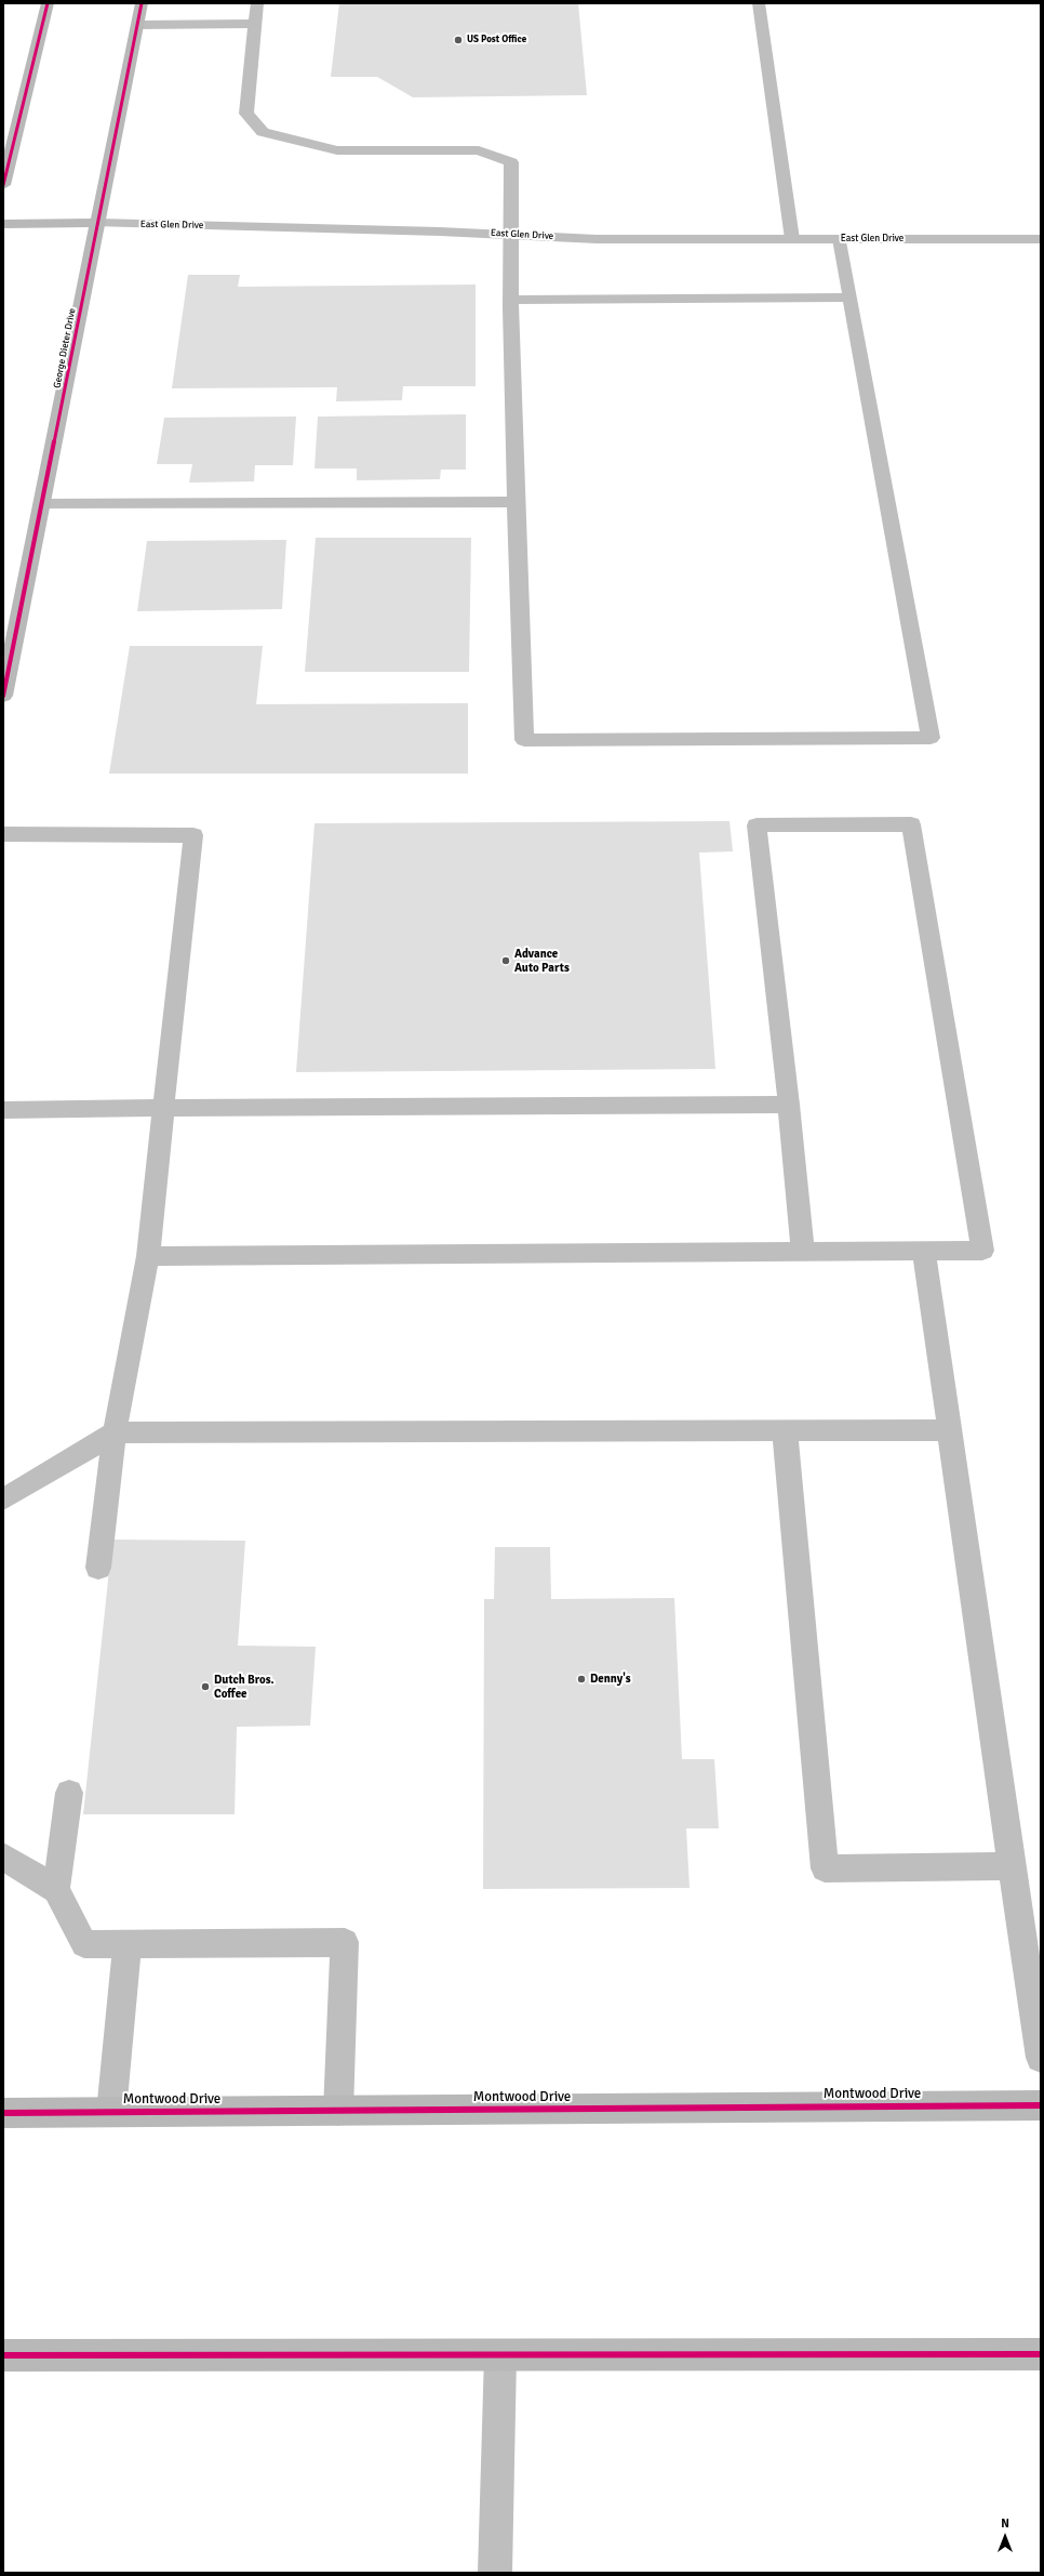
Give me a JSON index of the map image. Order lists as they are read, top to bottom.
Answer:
{
  "streets": {
    "main road": ["East Glen Drive", "George Dieter Drive", "Montwood Drive"]
  },
  "crossings": [
    ["East Glen Drive", "George Dieter Drive"]
  ],
  "places": [
    "US Post Office",
    "Advance Auto Parts",
    "Denny's",
    "Dutch Bros. Coffee"
  ],
  "north": "top"
}
